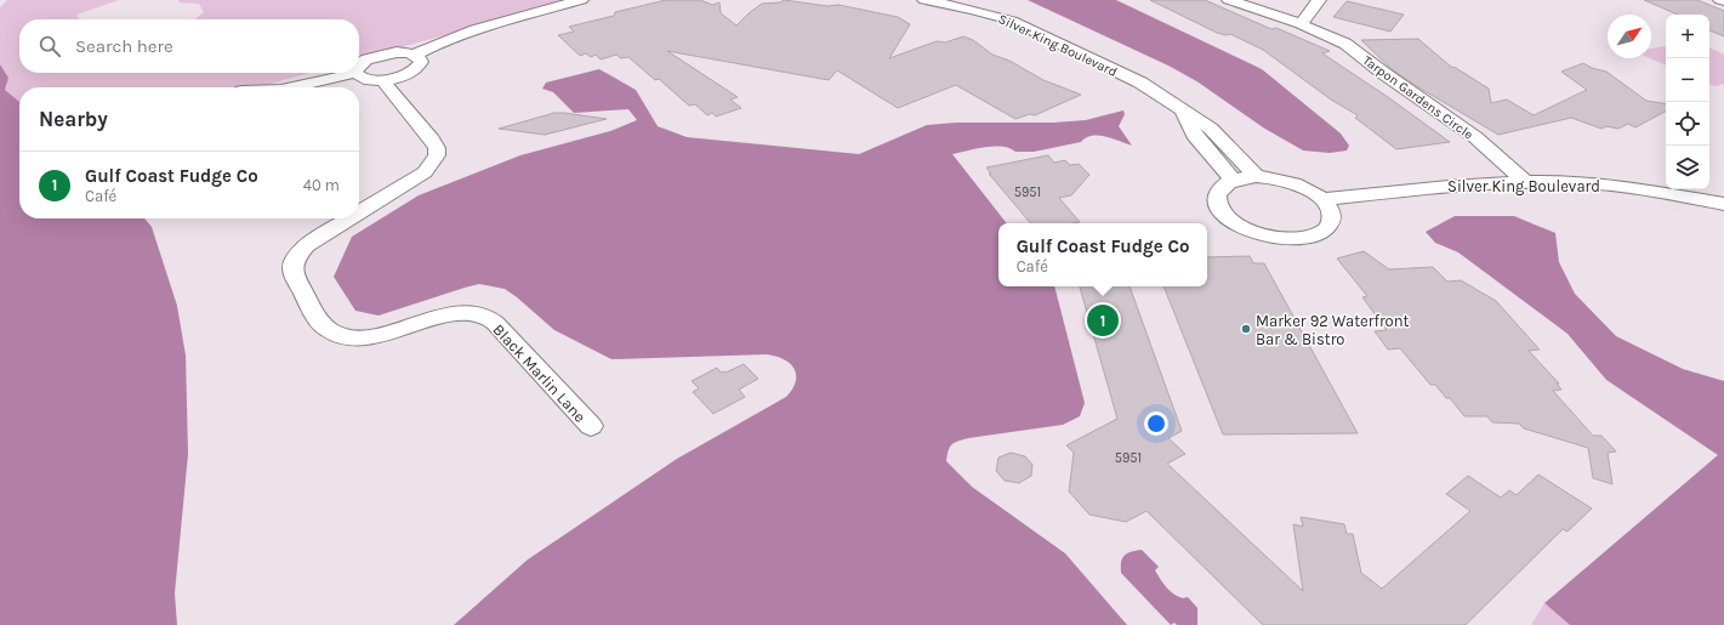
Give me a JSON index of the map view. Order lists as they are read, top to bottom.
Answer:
{
  "streets": {
    "street": ["Silver King Boulevard", "Tarpon Gardens Circle", "Black Marlin Lane"]
  },
  "crossings": [
    ["Silver King Boulevard", "Tarpon Gardens Circle"]
  ],
  "places": ["Marker 92 Waterfront Bar & Bistro"],
  "house_numbers": ["5951", "5951"],
  "north": "top right",
  "page": {
    "map_buttons": ["+", "−"],
    "search": "Search here",
    "heading": "Nearby",
    "list": [
      {
        "mark": "1",
        "name": "Gulf Coast Fudge Co",
        "note": "Café",
        "value": "40 m"
      }
    ],
    "popup": ["Gulf Coast Fudge Co", "Café"],
    "pins": "1"
  }
}
